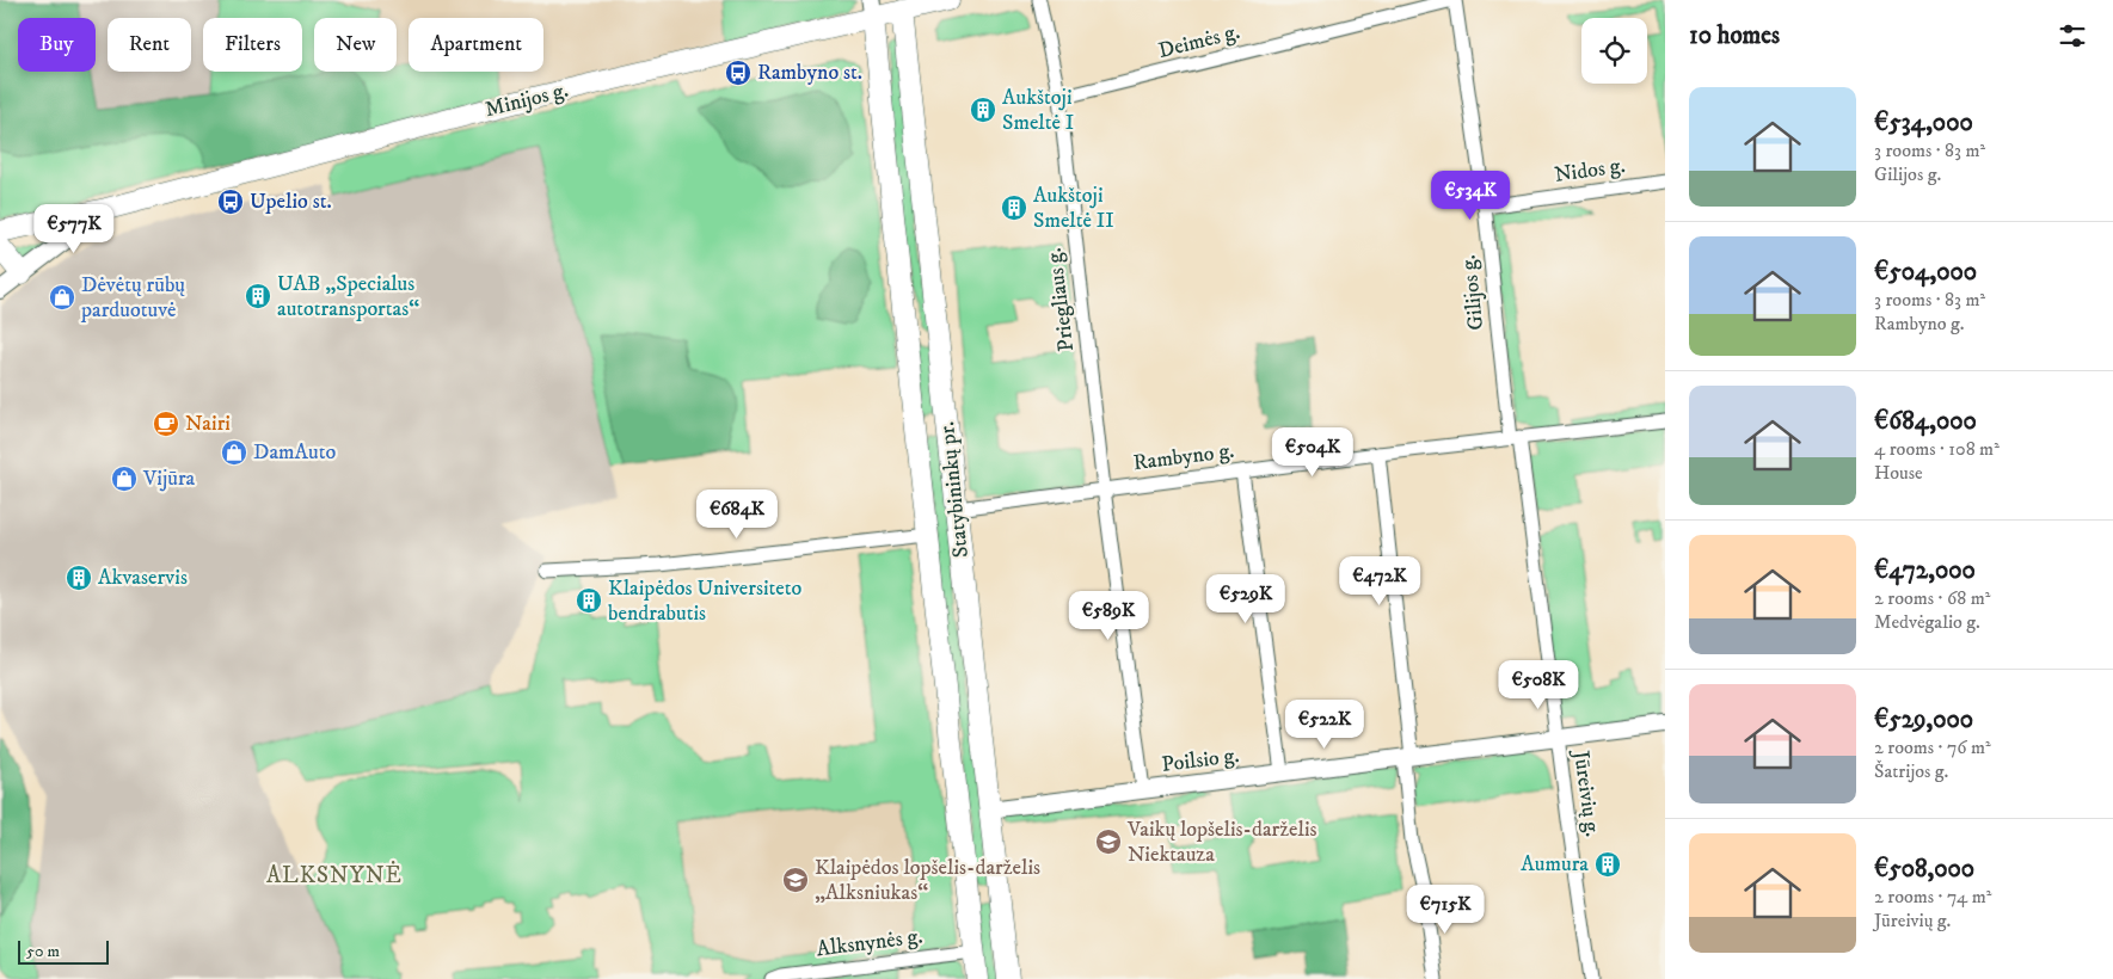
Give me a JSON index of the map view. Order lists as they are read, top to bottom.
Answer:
{
  "streets": {
    "main road": ["Minijos g.", "Statybininkų pr."],
    "street": [
      "Deimės g.",
      "Nidos g.",
      "Gilijos g.",
      "Priegliaus g.",
      "Rambyno g.",
      "Poilsio g.",
      "Jūreivių g.",
      "Alksnynės g."
    ]
  },
  "crossings": [
    ["Deimės g.", "Gilijos g."],
    ["Deimės g.", "Priegliaus g."],
    ["Minijos g.", "Statybininkų pr."],
    ["Nidos g.", "Gilijos g."],
    ["Gilijos g.", "Rambyno g."],
    ["Gilijos g.", "Jūreivių g."],
    ["Priegliaus g.", "Rambyno g."],
    ["Priegliaus g.", "Poilsio g."],
    ["Rambyno g.", "Statybininkų pr."],
    ["Rambyno g.", "Jūreivių g."],
    ["Statybininkų pr.", "Poilsio g."],
    ["Statybininkų pr.", "Alksnynės g."],
    ["Poilsio g.", "Jūreivių g."]
  ],
  "districts": ["ALKSNYNĖ"],
  "places": {
    "bus stop": ["Rambyno st.", "Upelio st."],
    "building": [
      "Aukštoji Smeltė I",
      "Aukštoji Smeltė II",
      "UAB „Specialus autotransportas“",
      "Akvaservis",
      "Klaipėdos Universiteto bendrabutis",
      "Aumura"
    ],
    "shop": ["Dėvėtų rūbų parduotuvė", "DamAuto", "Vijūra"],
    "cafe": ["Nairi"],
    "school or university": ["Vaikų lopšelis-darželis Niektauza", "Klaipėdos lopšelis-darželis „Alksniukas“"]
  },
  "scale_bar": "50 m",
  "page": {
    "heading": "10 homes",
    "chip": [
      "Buy",
      "Rent",
      "Filters",
      "New",
      "Apartment"
    ],
    "list": [
      {
        "name": "€534,000",
        "note": "3 rooms · 83 m² · Gilijos g."
      },
      {
        "name": "€504,000",
        "note": "3 rooms · 83 m² · Rambyno g."
      },
      {
        "name": "€684,000",
        "note": "4 rooms · 108 m² · House"
      },
      {
        "name": "€472,000",
        "note": "2 rooms · 68 m² · Medvėgalio g."
      },
      {
        "name": "€529,000",
        "note": "2 rooms · 76 m² · Šatrijos g."
      },
      {
        "name": "€508,000",
        "note": "2 rooms · 74 m² · Jūreivių g."
      }
    ],
    "price": [
      "€534K",
      "€577K",
      "€504K",
      "€684K",
      "€472K",
      "€529K",
      "€589K",
      "€508K",
      "€522K",
      "€715K"
    ],
    "scale": "50 m"
  }
}
